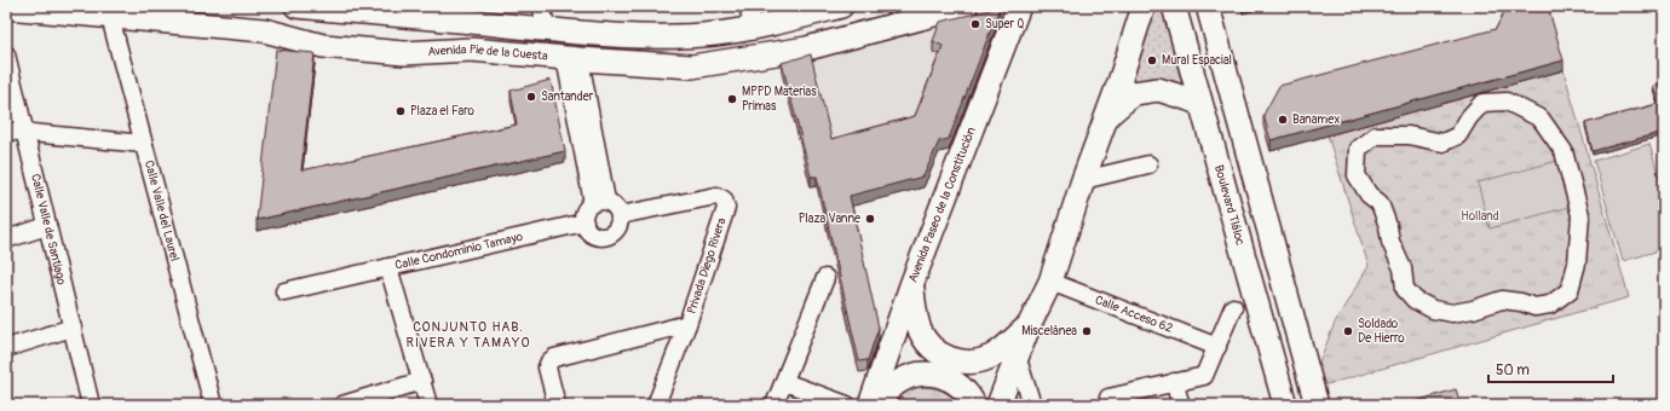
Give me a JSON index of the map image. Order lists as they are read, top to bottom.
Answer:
{
  "streets": {
    "street": [
      "Avenida Pie de la Cuesta",
      "Avenida Paseo de la Constitución",
      "Boulevard Tláloc",
      "Calle Valle del Laurel",
      "Calle Valle de Santiago",
      "Calle Condominio Tamayo",
      "Privada Diego Rivera",
      "Calle Acceso 62"
    ]
  },
  "crossings": [
    ["Avenida Pie de la Cuesta", "Calle Valle del Laurel"],
    ["Calle Condominio Tamayo", "Privada Diego Rivera"]
  ],
  "districts": ["CONJUNTO HAB. RIVERA Y TAMAYO"],
  "parks": ["Holland"],
  "places": [
    "Super Q",
    "Mural Espacial",
    "Santander",
    "MPPD Materias Primas",
    "Plaza el Faro",
    "Banamex",
    "Plaza Vanne",
    "Miscelánea",
    "Soldado De Hierro"
  ],
  "scale_bar": "50 m"
}
